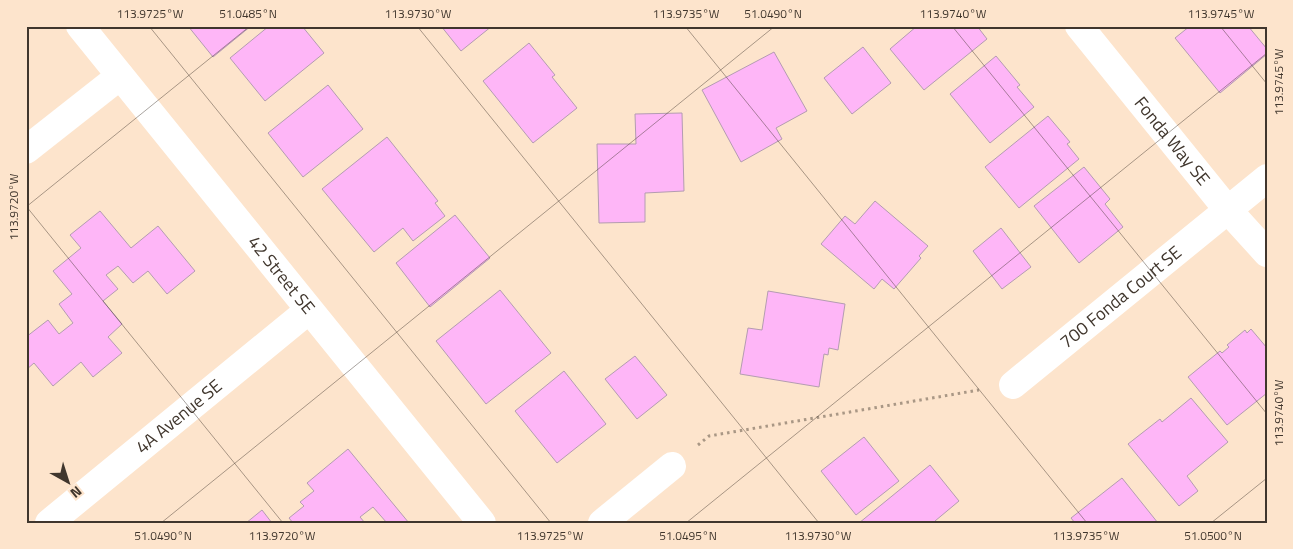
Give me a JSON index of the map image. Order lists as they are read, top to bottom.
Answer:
{
  "streets": {
    "street": [
      "Fonda Way SE",
      "42 Street SE",
      "700 Fonda Court SE",
      "4A Avenue SE"
    ]
  },
  "crossings": [
    ["Fonda Way SE", "700 Fonda Court SE"],
    ["42 Street SE", "4A Avenue SE"]
  ],
  "north": "bottom right",
  "coordinates": [
    "113.9725°W",
    "51.0485°N",
    "113.9730°W",
    "113.9735°W",
    "51.0490°N",
    "113.9740°W",
    "113.9745°W",
    "113.9720°W",
    "51.0495°N",
    "51.0500°N"
  ]
}
